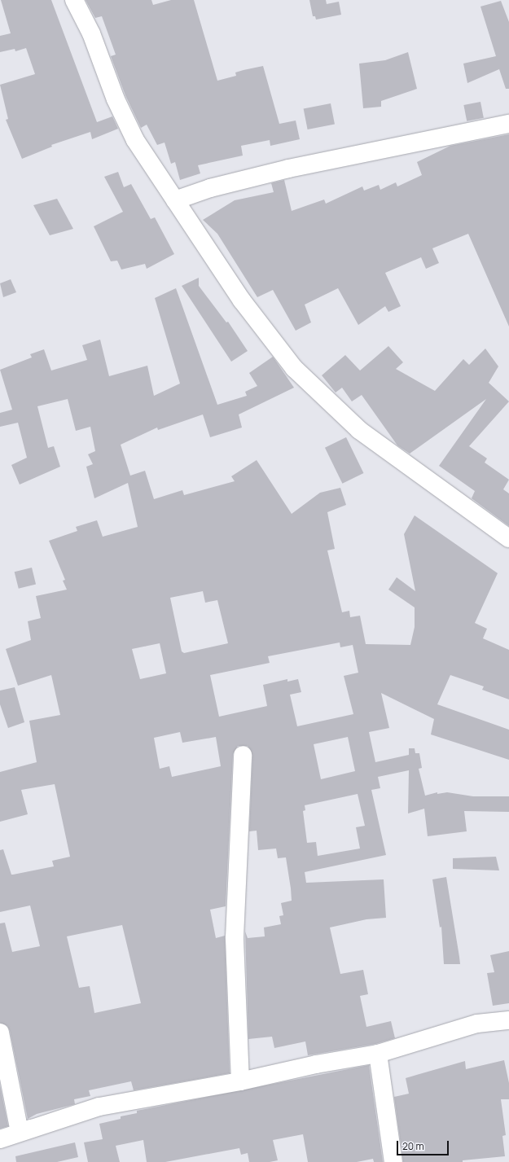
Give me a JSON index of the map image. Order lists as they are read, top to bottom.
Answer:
{
  "scale_bar": "20 m"
}
